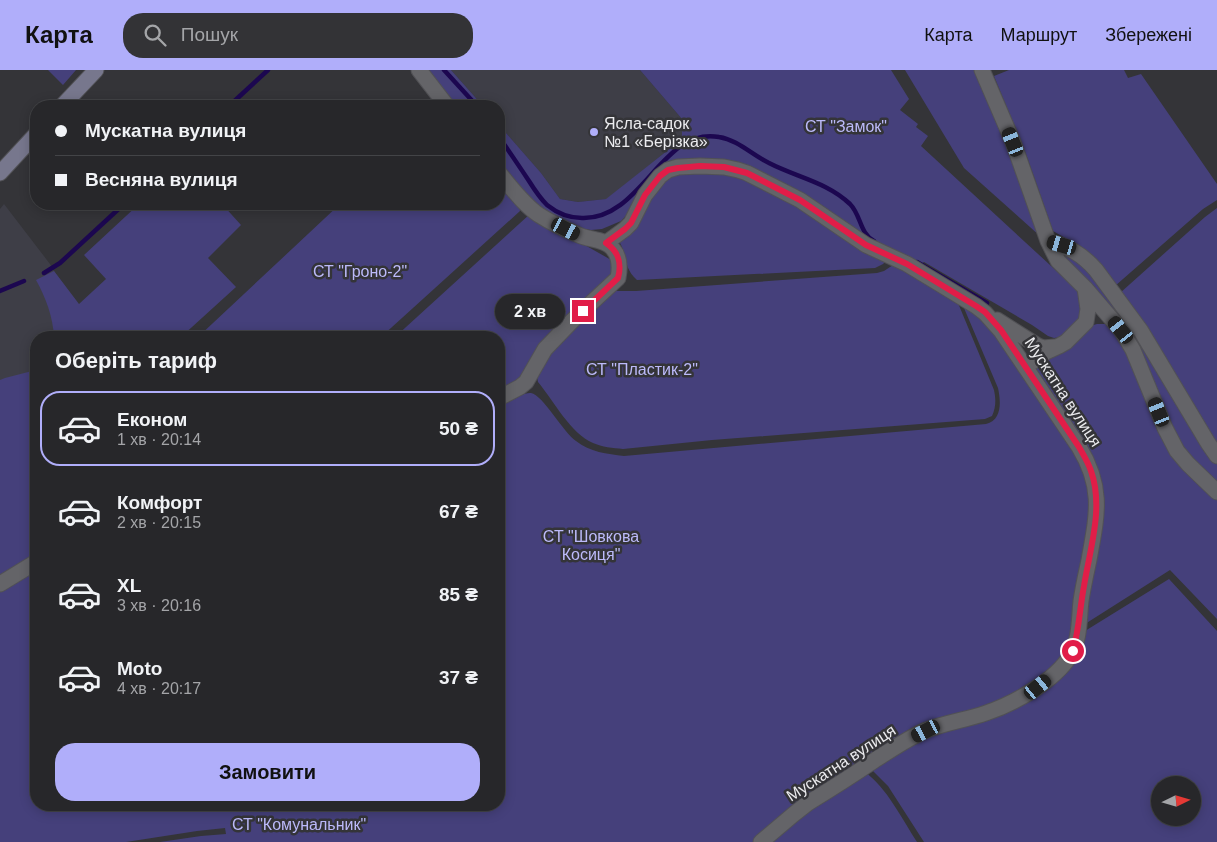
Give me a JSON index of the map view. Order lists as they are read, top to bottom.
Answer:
{
  "streets": {
    "street": ["Мускатна вулиця"]
  },
  "parks": [
    "СТ \"Замок\"",
    "СТ \"Гроно-2\"",
    "СТ \"Пластик-2\"",
    "СТ \"Шовкова Косиця\"",
    "СТ \"Комунальник\""
  ],
  "places": ["Ясла-садок №1 «Берізка»"],
  "north": "right",
  "page": {
    "header": "Карта",
    "search": "Пошук",
    "nav": ["Карта", "Маршрут", "Збережені"],
    "banner": ["Мускатна вулиця", "Весняна вулиця"],
    "bubble": "2 хв",
    "heading": "Оберіть тариф",
    "list": [
      {
        "name": "Економ",
        "note": "1 хв · 20:14",
        "value": "50 ₴"
      },
      {
        "name": "Комфорт",
        "note": "2 хв · 20:15",
        "value": "67 ₴"
      },
      {
        "name": "XL",
        "note": "3 хв · 20:16",
        "value": "85 ₴"
      },
      {
        "name": "Moto",
        "note": "4 хв · 20:17",
        "value": "37 ₴"
      }
    ],
    "buttons": "Замовити"
  }
}
